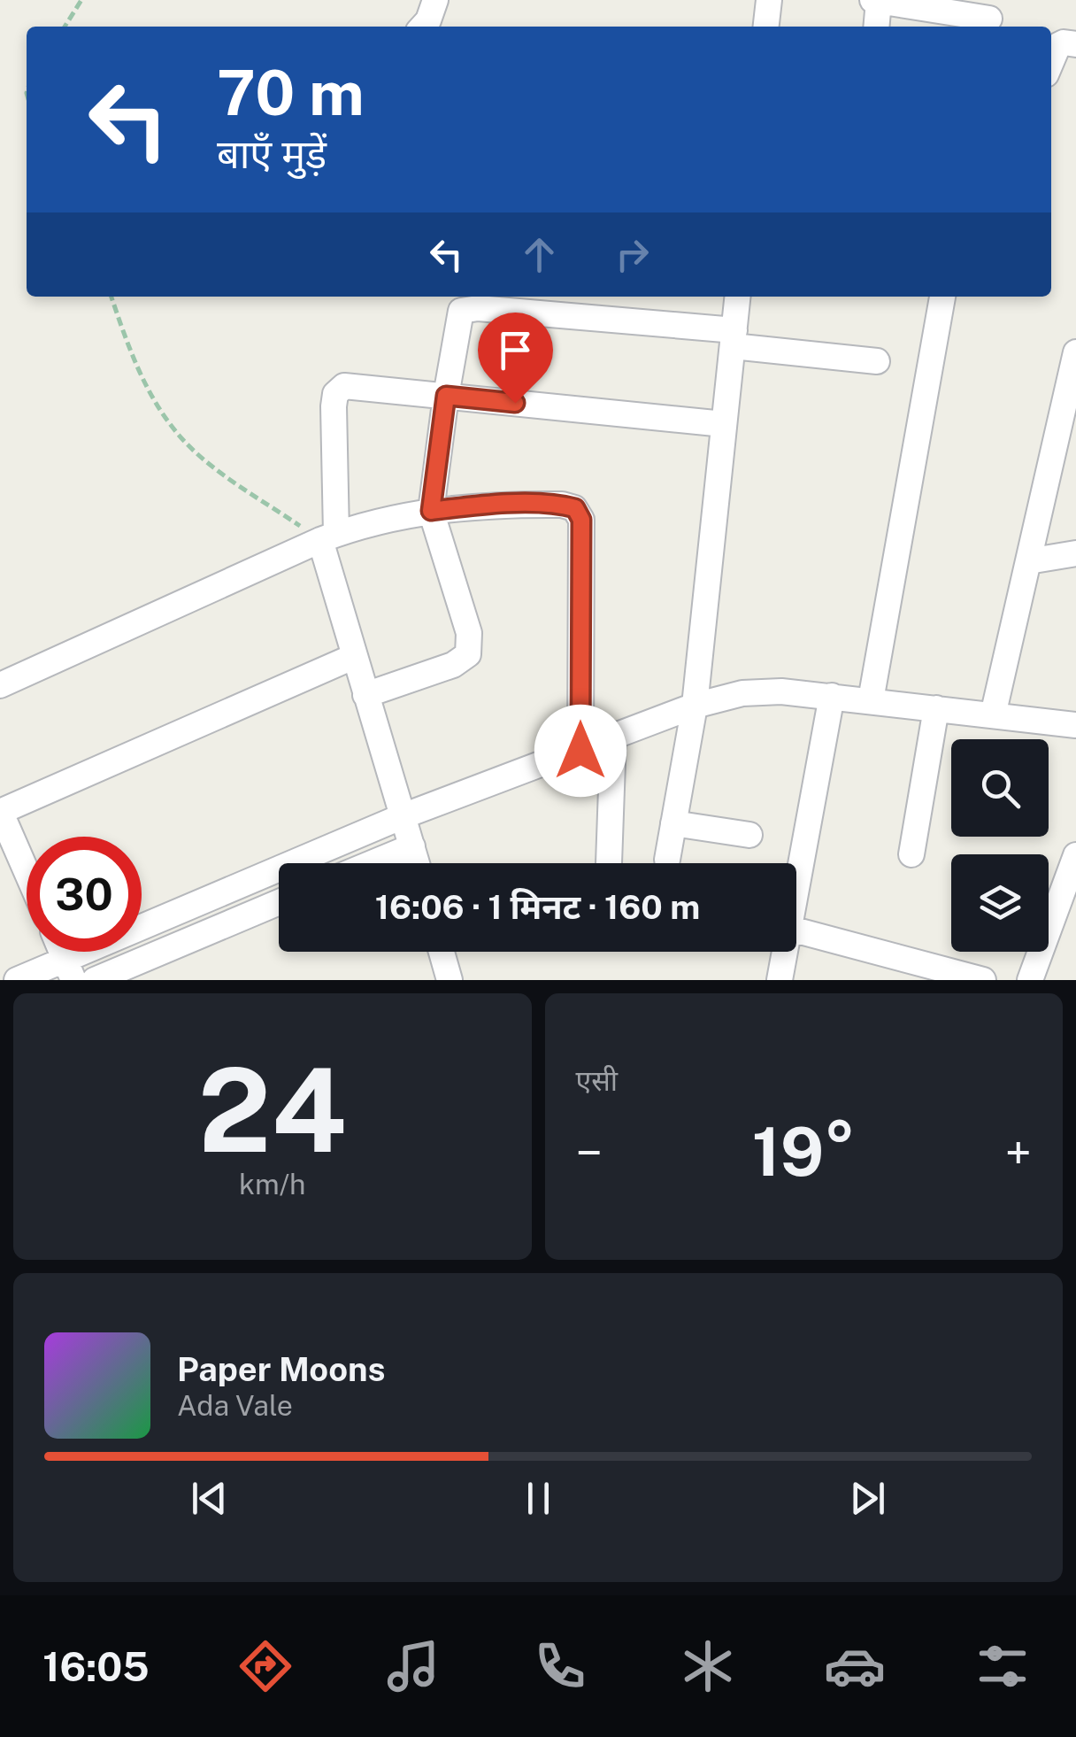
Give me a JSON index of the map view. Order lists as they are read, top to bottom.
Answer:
{
  "page": {
    "turn": ["70 m", "बाएँ मुड़ें"],
    "limit": "30",
    "trip": "16:06 · 1 मिनट · 160 m",
    "tile": [
      ["24", "km/h"],
      "एसी"
    ],
    "heat": ["−", "19°", "+"],
    "song": ["Paper Moons", "Ada Vale"],
    "tabs": "16:05"
  }
}
